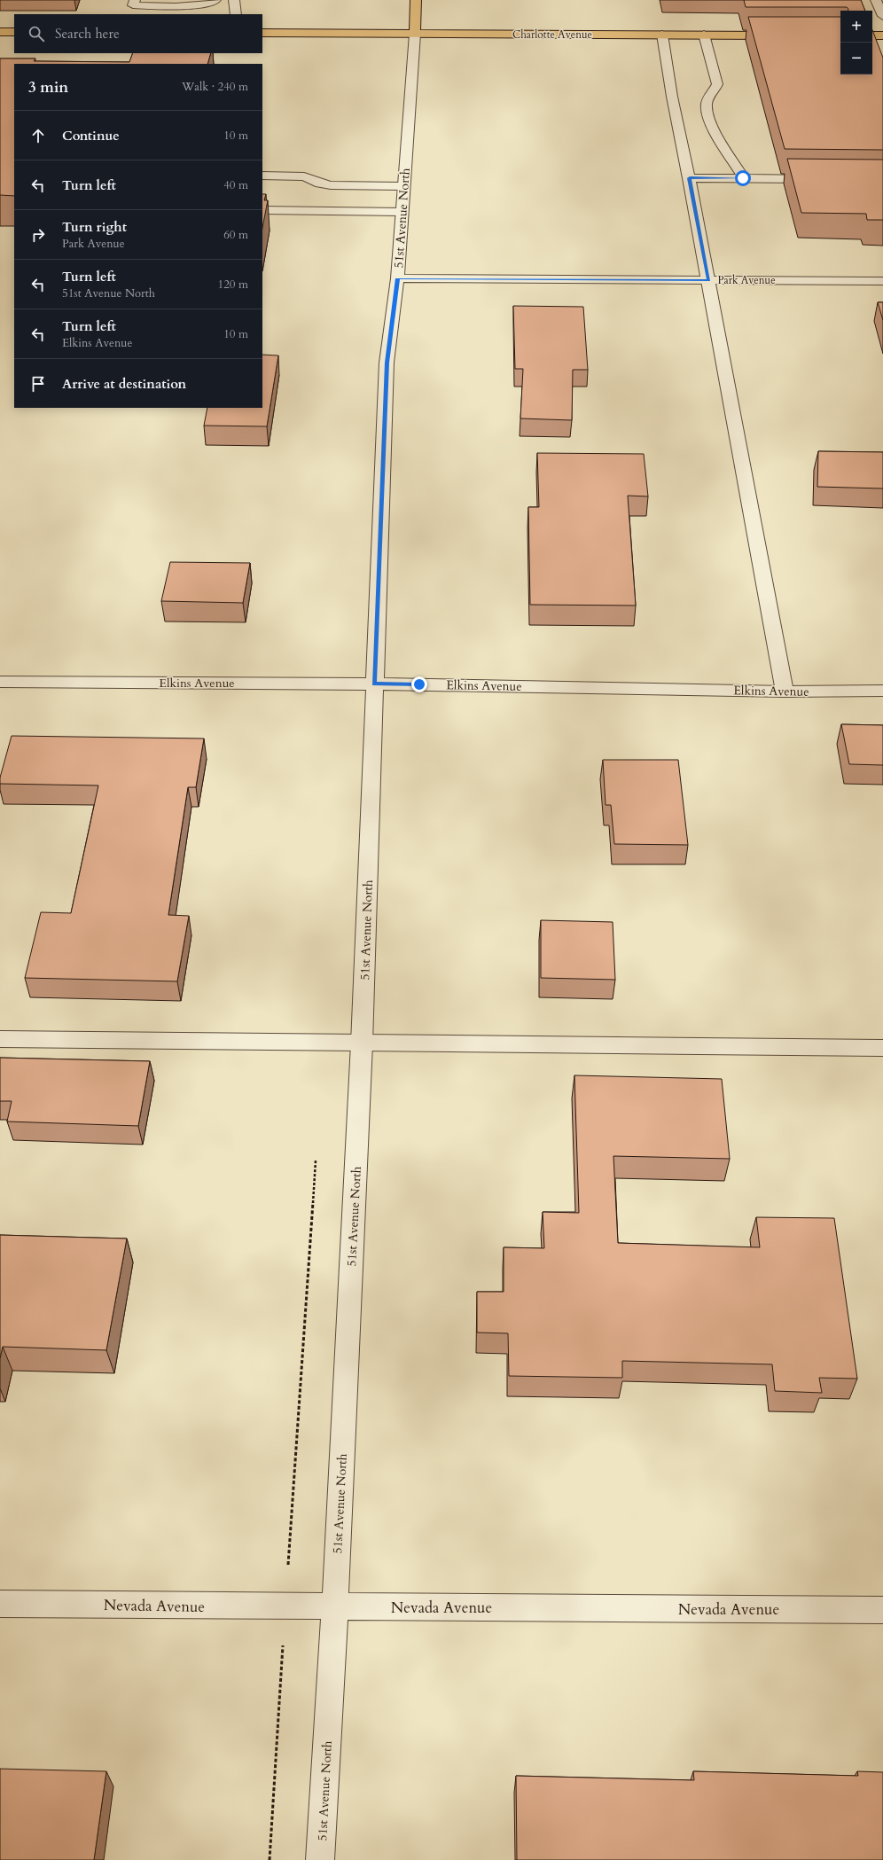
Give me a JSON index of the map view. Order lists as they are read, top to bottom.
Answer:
{
  "streets": {
    "main road": ["Charlotte Avenue", "51st Avenue North"],
    "street": ["Park Avenue", "Elkins Avenue", "Nevada Avenue"]
  },
  "crossings": [
    ["Charlotte Avenue", "51st Avenue North"],
    ["51st Avenue North", "Park Avenue"],
    ["51st Avenue North", "Elkins Avenue"],
    ["51st Avenue North", "Nevada Avenue"]
  ],
  "page": {
    "map_buttons": ["+", "−"],
    "search": "Search here",
    "heading": ["3 min", "Walk · 240 m"],
    "list": [
      ["Continue", "10 m"],
      ["Turn left", "40 m"],
      ["Turn right", "Park Avenue", "60 m"],
      ["Turn left", "51st Avenue North", "120 m"],
      ["Turn left", "Elkins Avenue", "10 m"],
      "Arrive at destination"
    ]
  }
}
